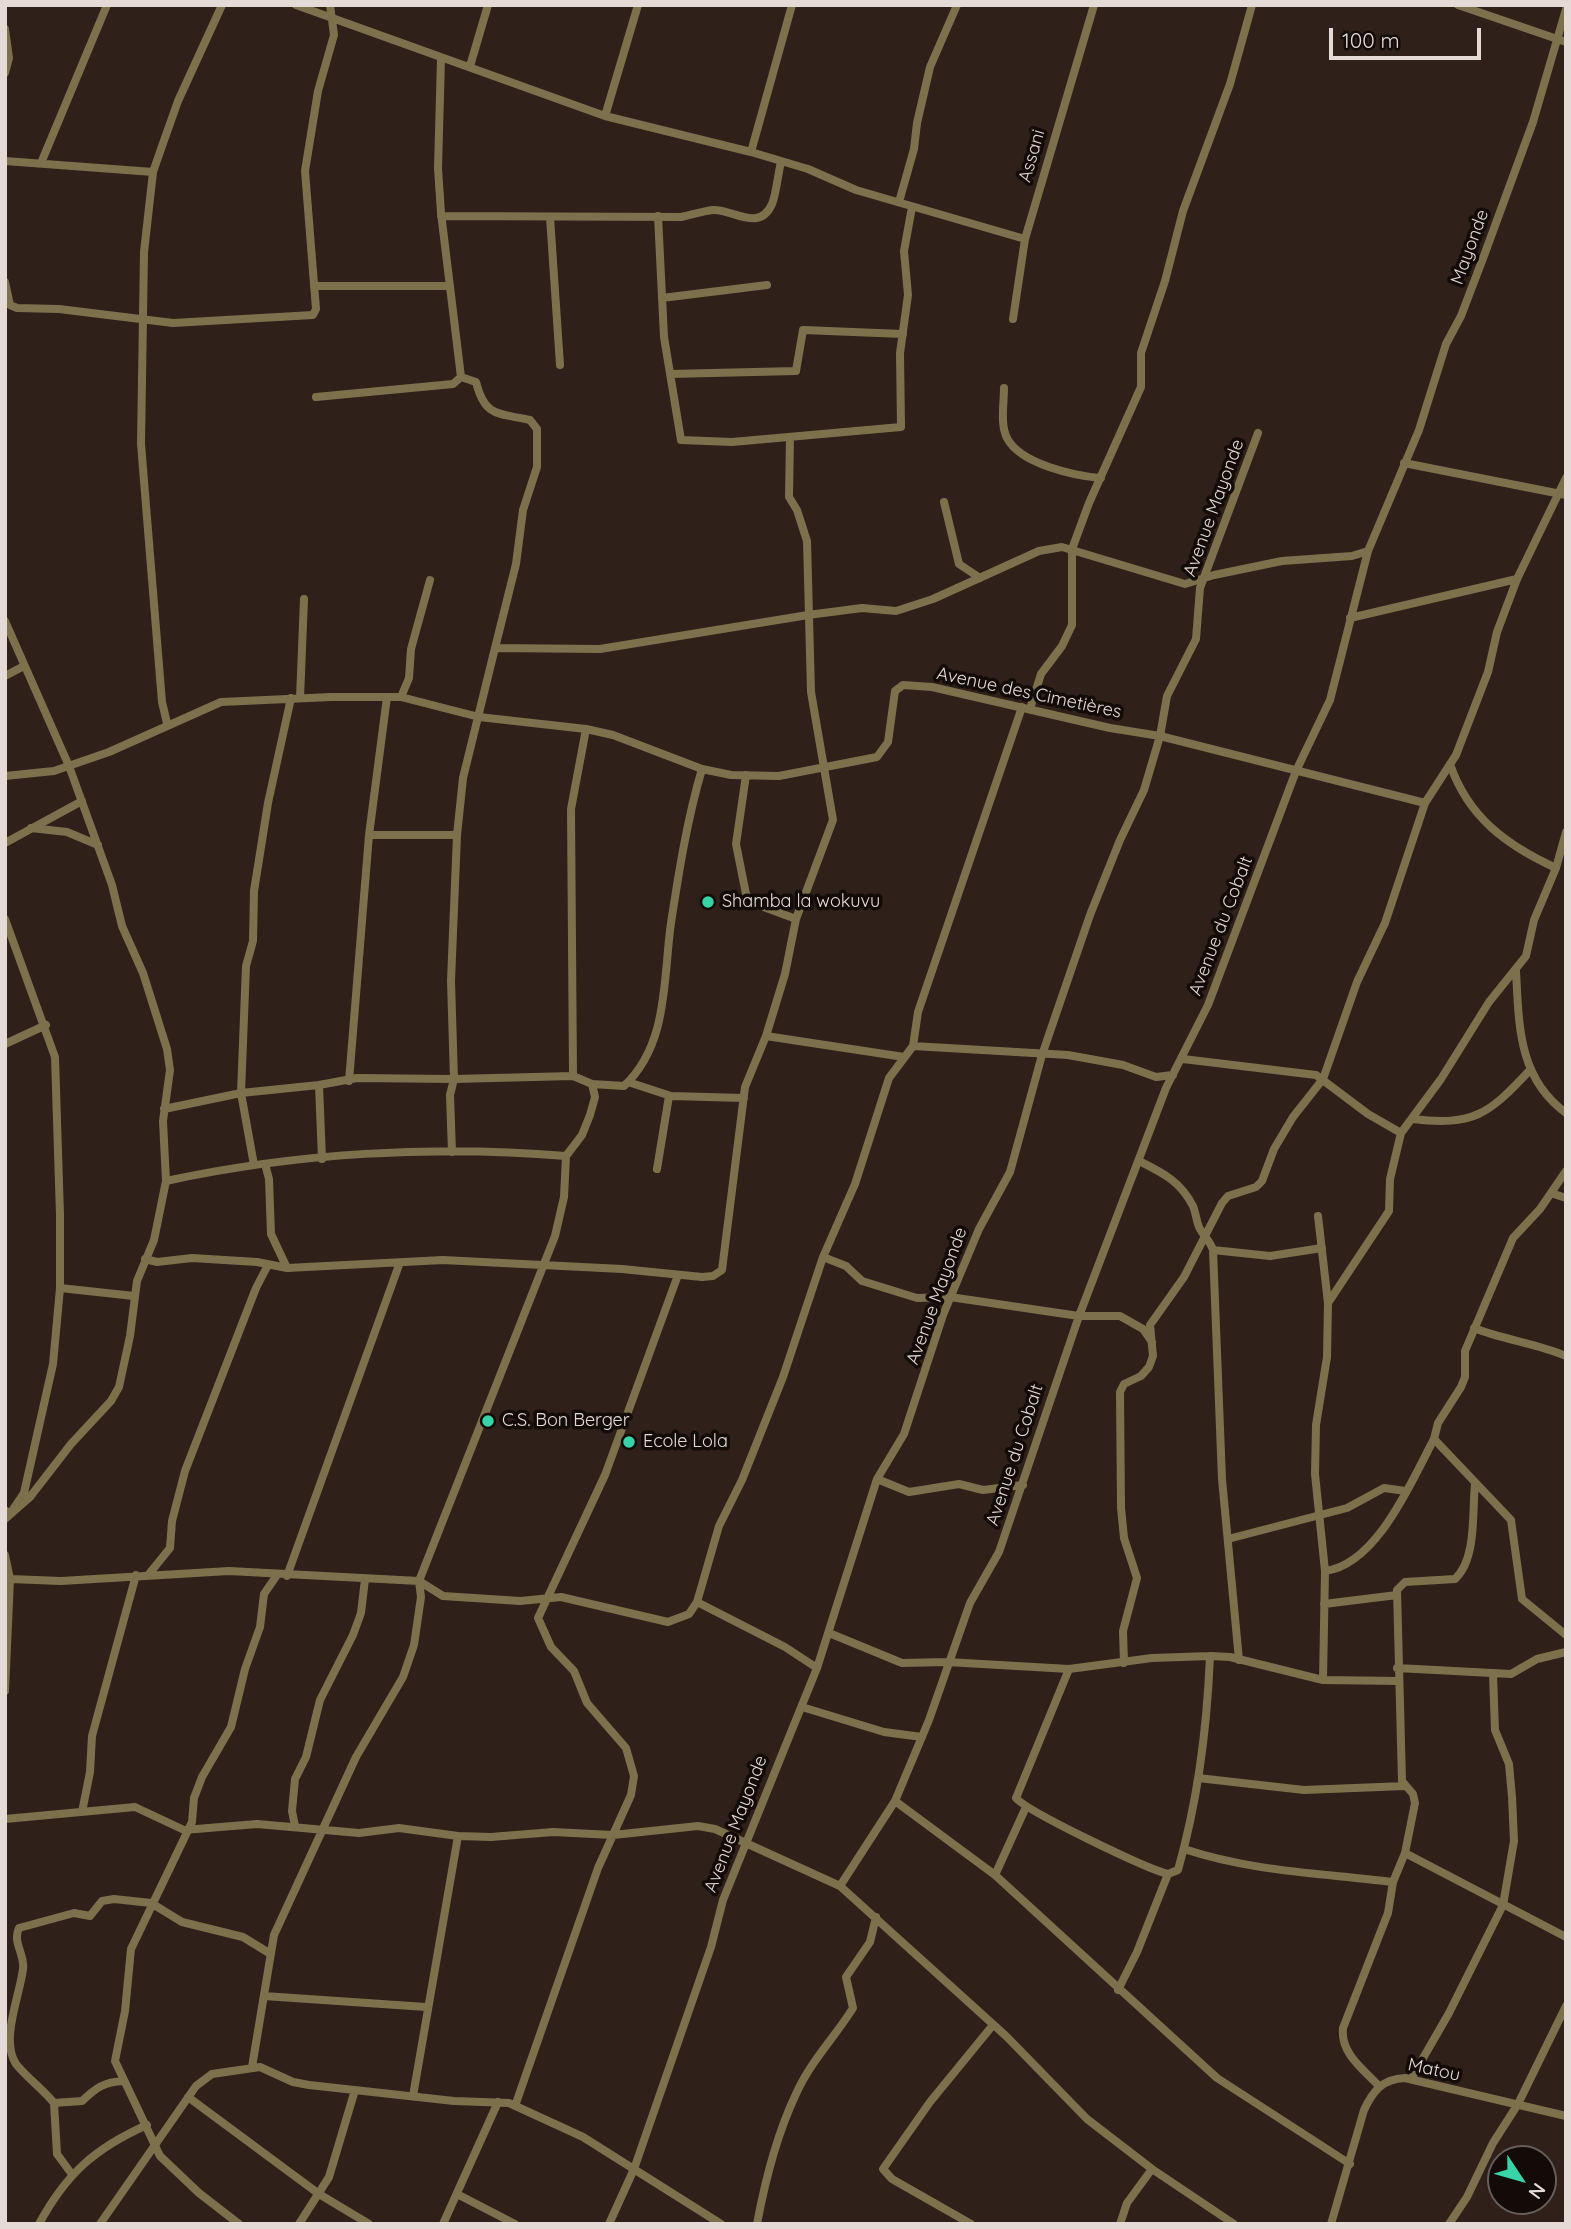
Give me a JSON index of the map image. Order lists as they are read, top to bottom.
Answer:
{
  "streets": {
    "street": [
      "Assani",
      "Mayonde",
      "Avenue Mayonde",
      "Avenue des Cimetières",
      "Avenue du Cobalt",
      "Matou"
    ]
  },
  "crossings": [
    ["Mayonde", "Avenue du Cobalt"],
    ["Avenue Mayonde", "Avenue des Cimetières"],
    ["Avenue des Cimetières", "Avenue du Cobalt"]
  ],
  "places": ["Shamba la wokuvu", "C.S. Bon Berger", "Ecole Lola"],
  "scale_bar": "100 m",
  "north": "bottom right"
}
